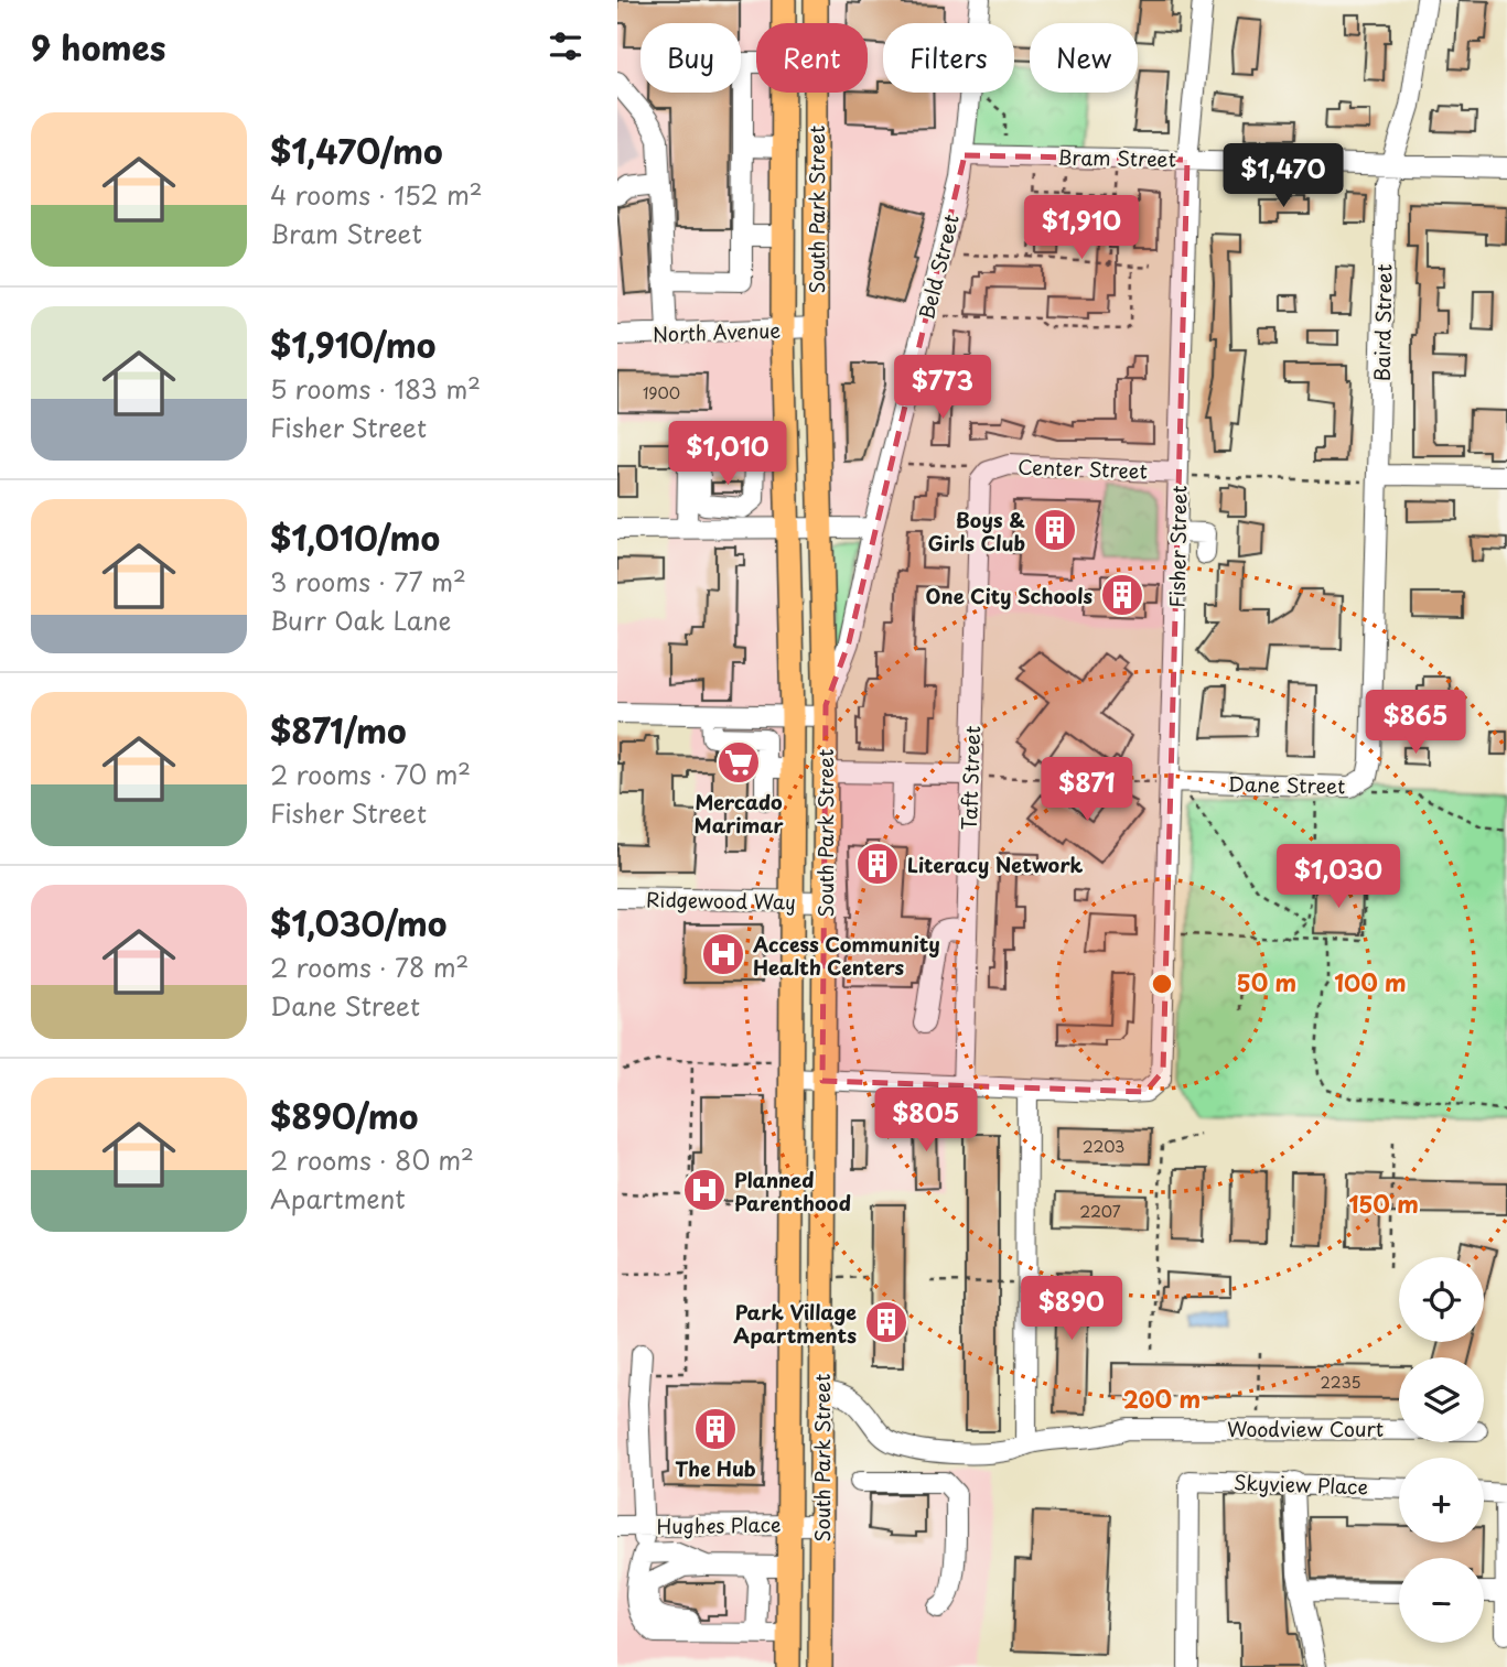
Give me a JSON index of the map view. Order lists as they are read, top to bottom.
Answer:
{
  "streets": {
    "main road": ["South Park Street"],
    "street": [
      "Bram Street",
      "Beld Street",
      "Baird Street",
      "North Avenue",
      "Center Street",
      "Fisher Street",
      "Taft Street",
      "Dane Street",
      "Ridgewood Way",
      "Woodview Court",
      "Skyview Place",
      "Hughes Place"
    ]
  },
  "crossings": [
    ["Bram Street", "Beld Street"],
    ["Bram Street", "Baird Street"],
    ["Bram Street", "Fisher Street"],
    ["South Park Street", "Beld Street"],
    ["South Park Street", "North Avenue"],
    ["South Park Street", "Ridgewood Way"],
    ["South Park Street", "Woodview Court"],
    ["South Park Street", "Hughes Place"],
    ["Baird Street", "Dane Street"],
    ["Center Street", "Fisher Street"],
    ["Center Street", "Taft Street"],
    ["Fisher Street", "Dane Street"]
  ],
  "places": {
    "building": [
      "Boys & Girls Club",
      "One City Schools",
      "Literacy Network",
      "Park Village Apartments",
      "The Hub"
    ],
    "supermarket": ["Mercado Marimar"],
    "hospital": ["Access Community Health Centers", "Planned Parenthood"]
  },
  "house_numbers": [
    "1900",
    "2203",
    "2207",
    "2235"
  ],
  "page": {
    "heading": "9 homes",
    "chip": [
      "Buy",
      "Rent",
      "Filters",
      "New"
    ],
    "list": [
      {
        "name": "$1,470/mo",
        "note": "4 rooms · 152 m² · Bram Street"
      },
      {
        "name": "$1,910/mo",
        "note": "5 rooms · 183 m² · Fisher Street"
      },
      {
        "name": "$1,010/mo",
        "note": "3 rooms · 77 m² · Burr Oak Lane"
      },
      {
        "name": "$871/mo",
        "note": "2 rooms · 70 m² · Fisher Street"
      },
      {
        "name": "$1,030/mo",
        "note": "2 rooms · 78 m² · Dane Street"
      },
      {
        "name": "$890/mo",
        "note": "2 rooms · 80 m² · Apartment"
      }
    ],
    "price": [
      "$1,470",
      "$1,910",
      "$773",
      "$1,010",
      "$865",
      "$871",
      "$1,030",
      "$805",
      "$890"
    ],
    "map_buttons": ["+", "−"]
  },
  "rings": [
    "50 m",
    "100 m",
    "150 m",
    "200 m"
  ]
}
